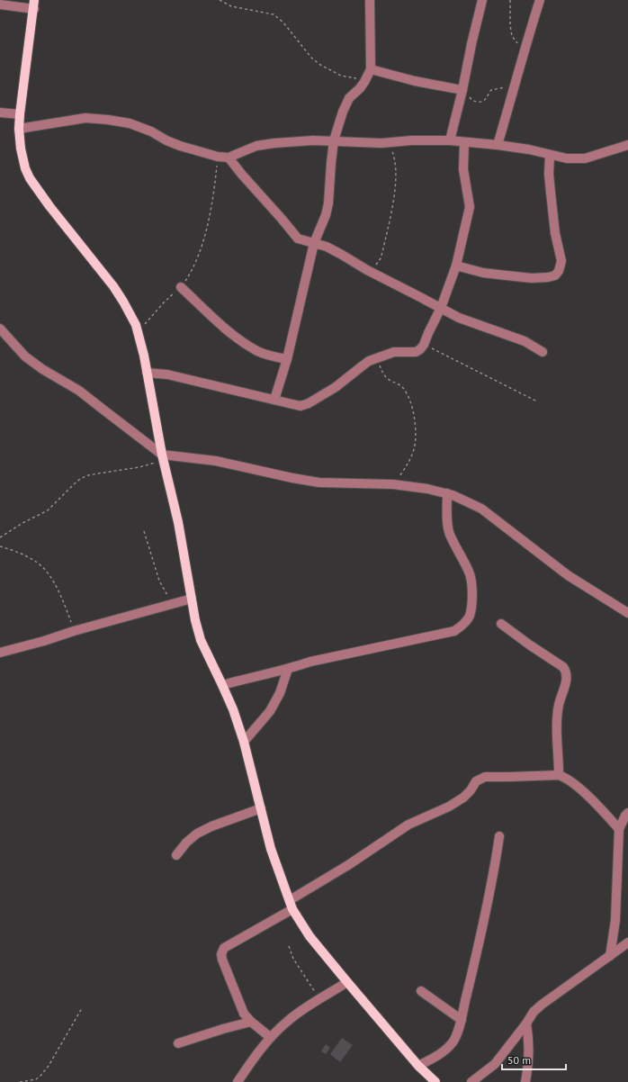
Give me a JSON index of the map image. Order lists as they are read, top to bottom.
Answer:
{
  "scale_bar": "50 m"
}
